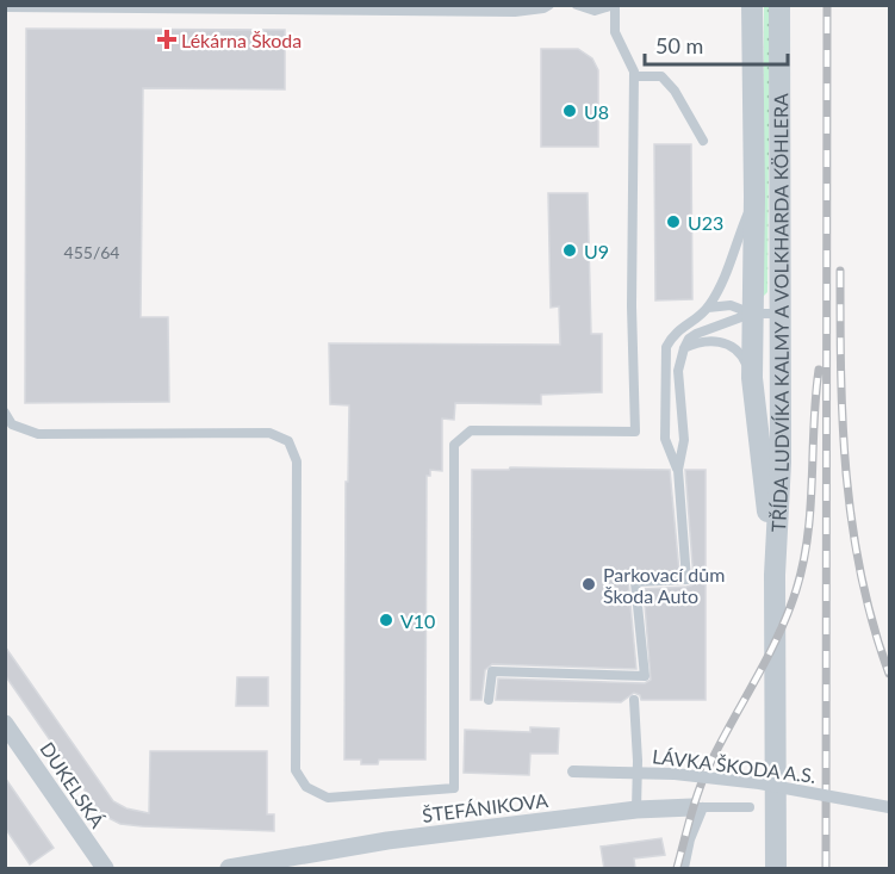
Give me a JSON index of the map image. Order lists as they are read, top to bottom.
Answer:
{
  "streets": {
    "street": [
      "TŘÍDA LUDVÍKA KALMY A VOLKHARDA KÖHLERA",
      "LÁVKA ŠKODA A.S.",
      "DUKELSKÁ",
      "ŠTEFÁNIKOVA"
    ]
  },
  "places": {
    "health": ["Lékárna Škoda"],
    "other": [
      "U8",
      "U23",
      "U9",
      "Parkovací dům Škoda Auto",
      "V10"
    ]
  },
  "house_numbers": ["455/64"],
  "scale_bar": "50 m"
}
